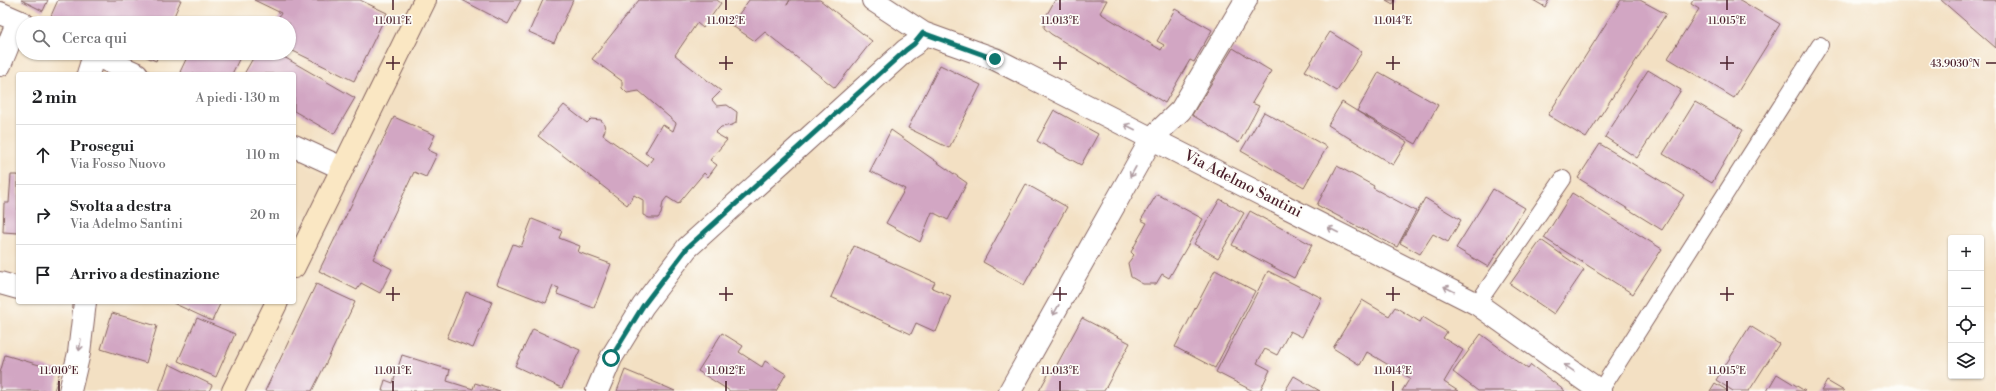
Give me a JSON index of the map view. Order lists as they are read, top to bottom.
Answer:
{
  "streets": {
    "street": ["Via Adelmo Santini"]
  },
  "one_way": ["Via Adelmo Santini"],
  "page": {
    "search": "Cerca qui",
    "heading": ["2 min", "A piedi · 130 m"],
    "list": [
      ["Prosegui", "Via Fosso Nuovo", "110 m"],
      ["Svolta a destra", "Via Adelmo Santini", "20 m"],
      "Arrivo a destinazione"
    ],
    "map_buttons": ["+", "−"]
  },
  "coordinates": [
    "11.011°E",
    "11.012°E",
    "11.013°E",
    "11.014°E",
    "11.015°E",
    "43.9030°N",
    "11.010°E"
  ]
}
